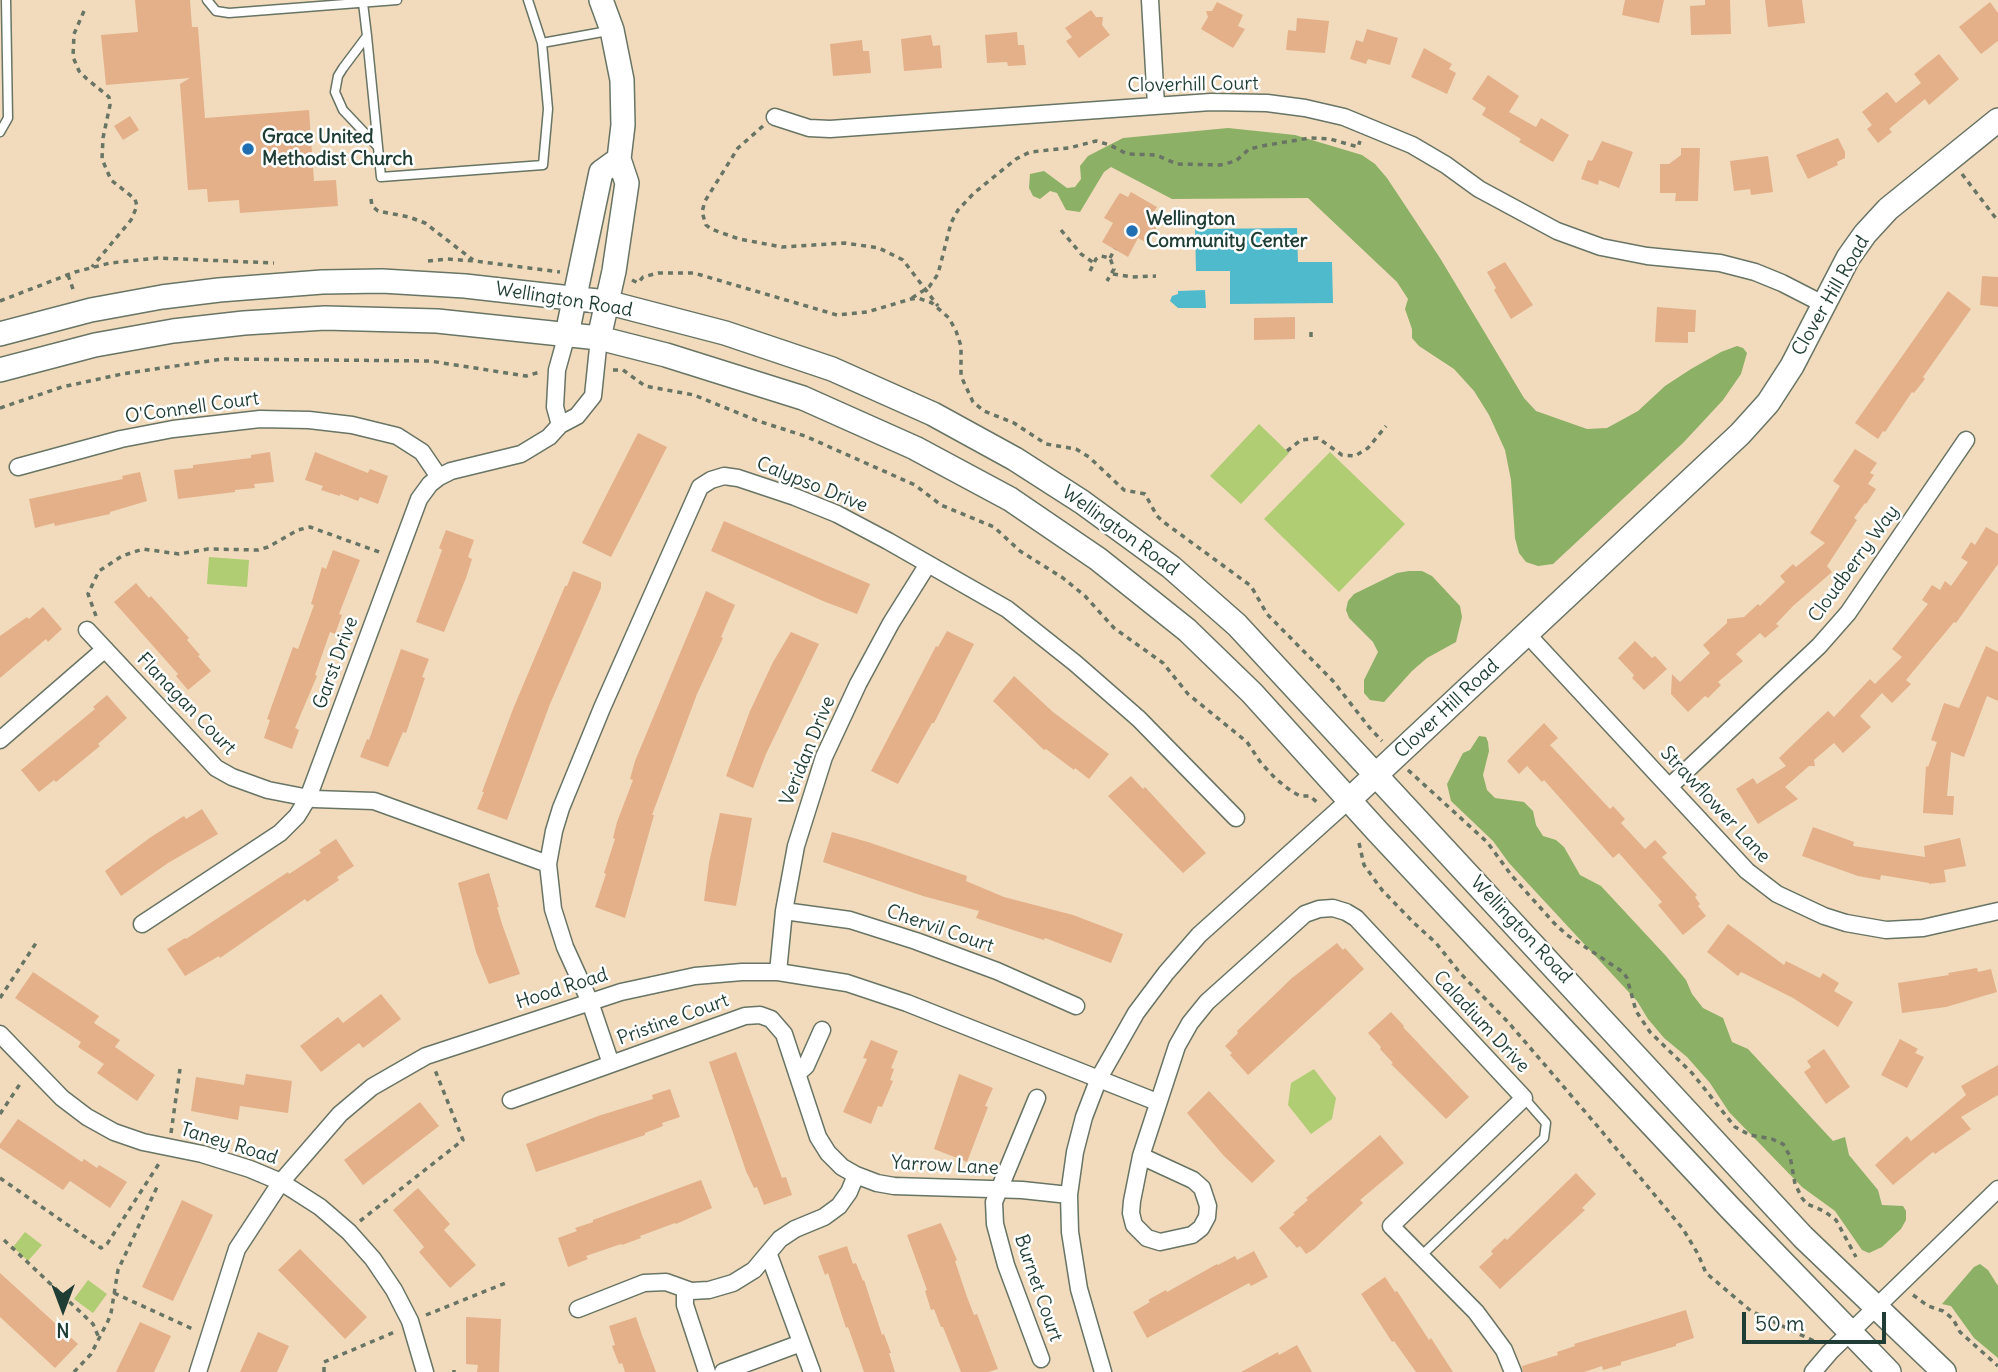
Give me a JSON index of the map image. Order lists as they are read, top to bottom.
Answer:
{
  "streets": {
    "main road": ["Clover Hill Road", "Wellington Road"],
    "street": [
      "Cloverhill Court",
      "O'Connell Court",
      "Calypso Drive",
      "Cloudberry Way",
      "Garst Drive",
      "Flanagan Court",
      "Veridan Drive",
      "Strawflower Lane",
      "Chervil Court",
      "Hood Road",
      "Pristine Court",
      "Caladium Drive",
      "Taney Road",
      "Yarrow Lane",
      "Burnet Court"
    ]
  },
  "crossings": [
    ["Cloverhill Court", "Clover Hill Road"],
    ["Clover Hill Road", "Wellington Road"],
    ["Clover Hill Road", "Strawflower Lane"],
    ["Clover Hill Road", "Hood Road"],
    ["Clover Hill Road", "Yarrow Lane"],
    ["O'Connell Court", "Garst Drive"],
    ["Calypso Drive", "Flanagan Court"],
    ["Calypso Drive", "Veridan Drive"],
    ["Calypso Drive", "Hood Road"],
    ["Calypso Drive", "Pristine Court"],
    ["Cloudberry Way", "Strawflower Lane"],
    ["Garst Drive", "Flanagan Court"],
    ["Veridan Drive", "Chervil Court"],
    ["Veridan Drive", "Hood Road"],
    ["Hood Road", "Pristine Court"],
    ["Hood Road", "Taney Road"],
    ["Pristine Court", "Yarrow Lane"],
    ["Yarrow Lane", "Burnet Court"]
  ],
  "places": ["Grace United Methodist Church", "Wellington Community Center"],
  "scale_bar": "50 m",
  "north": "bottom"
}
